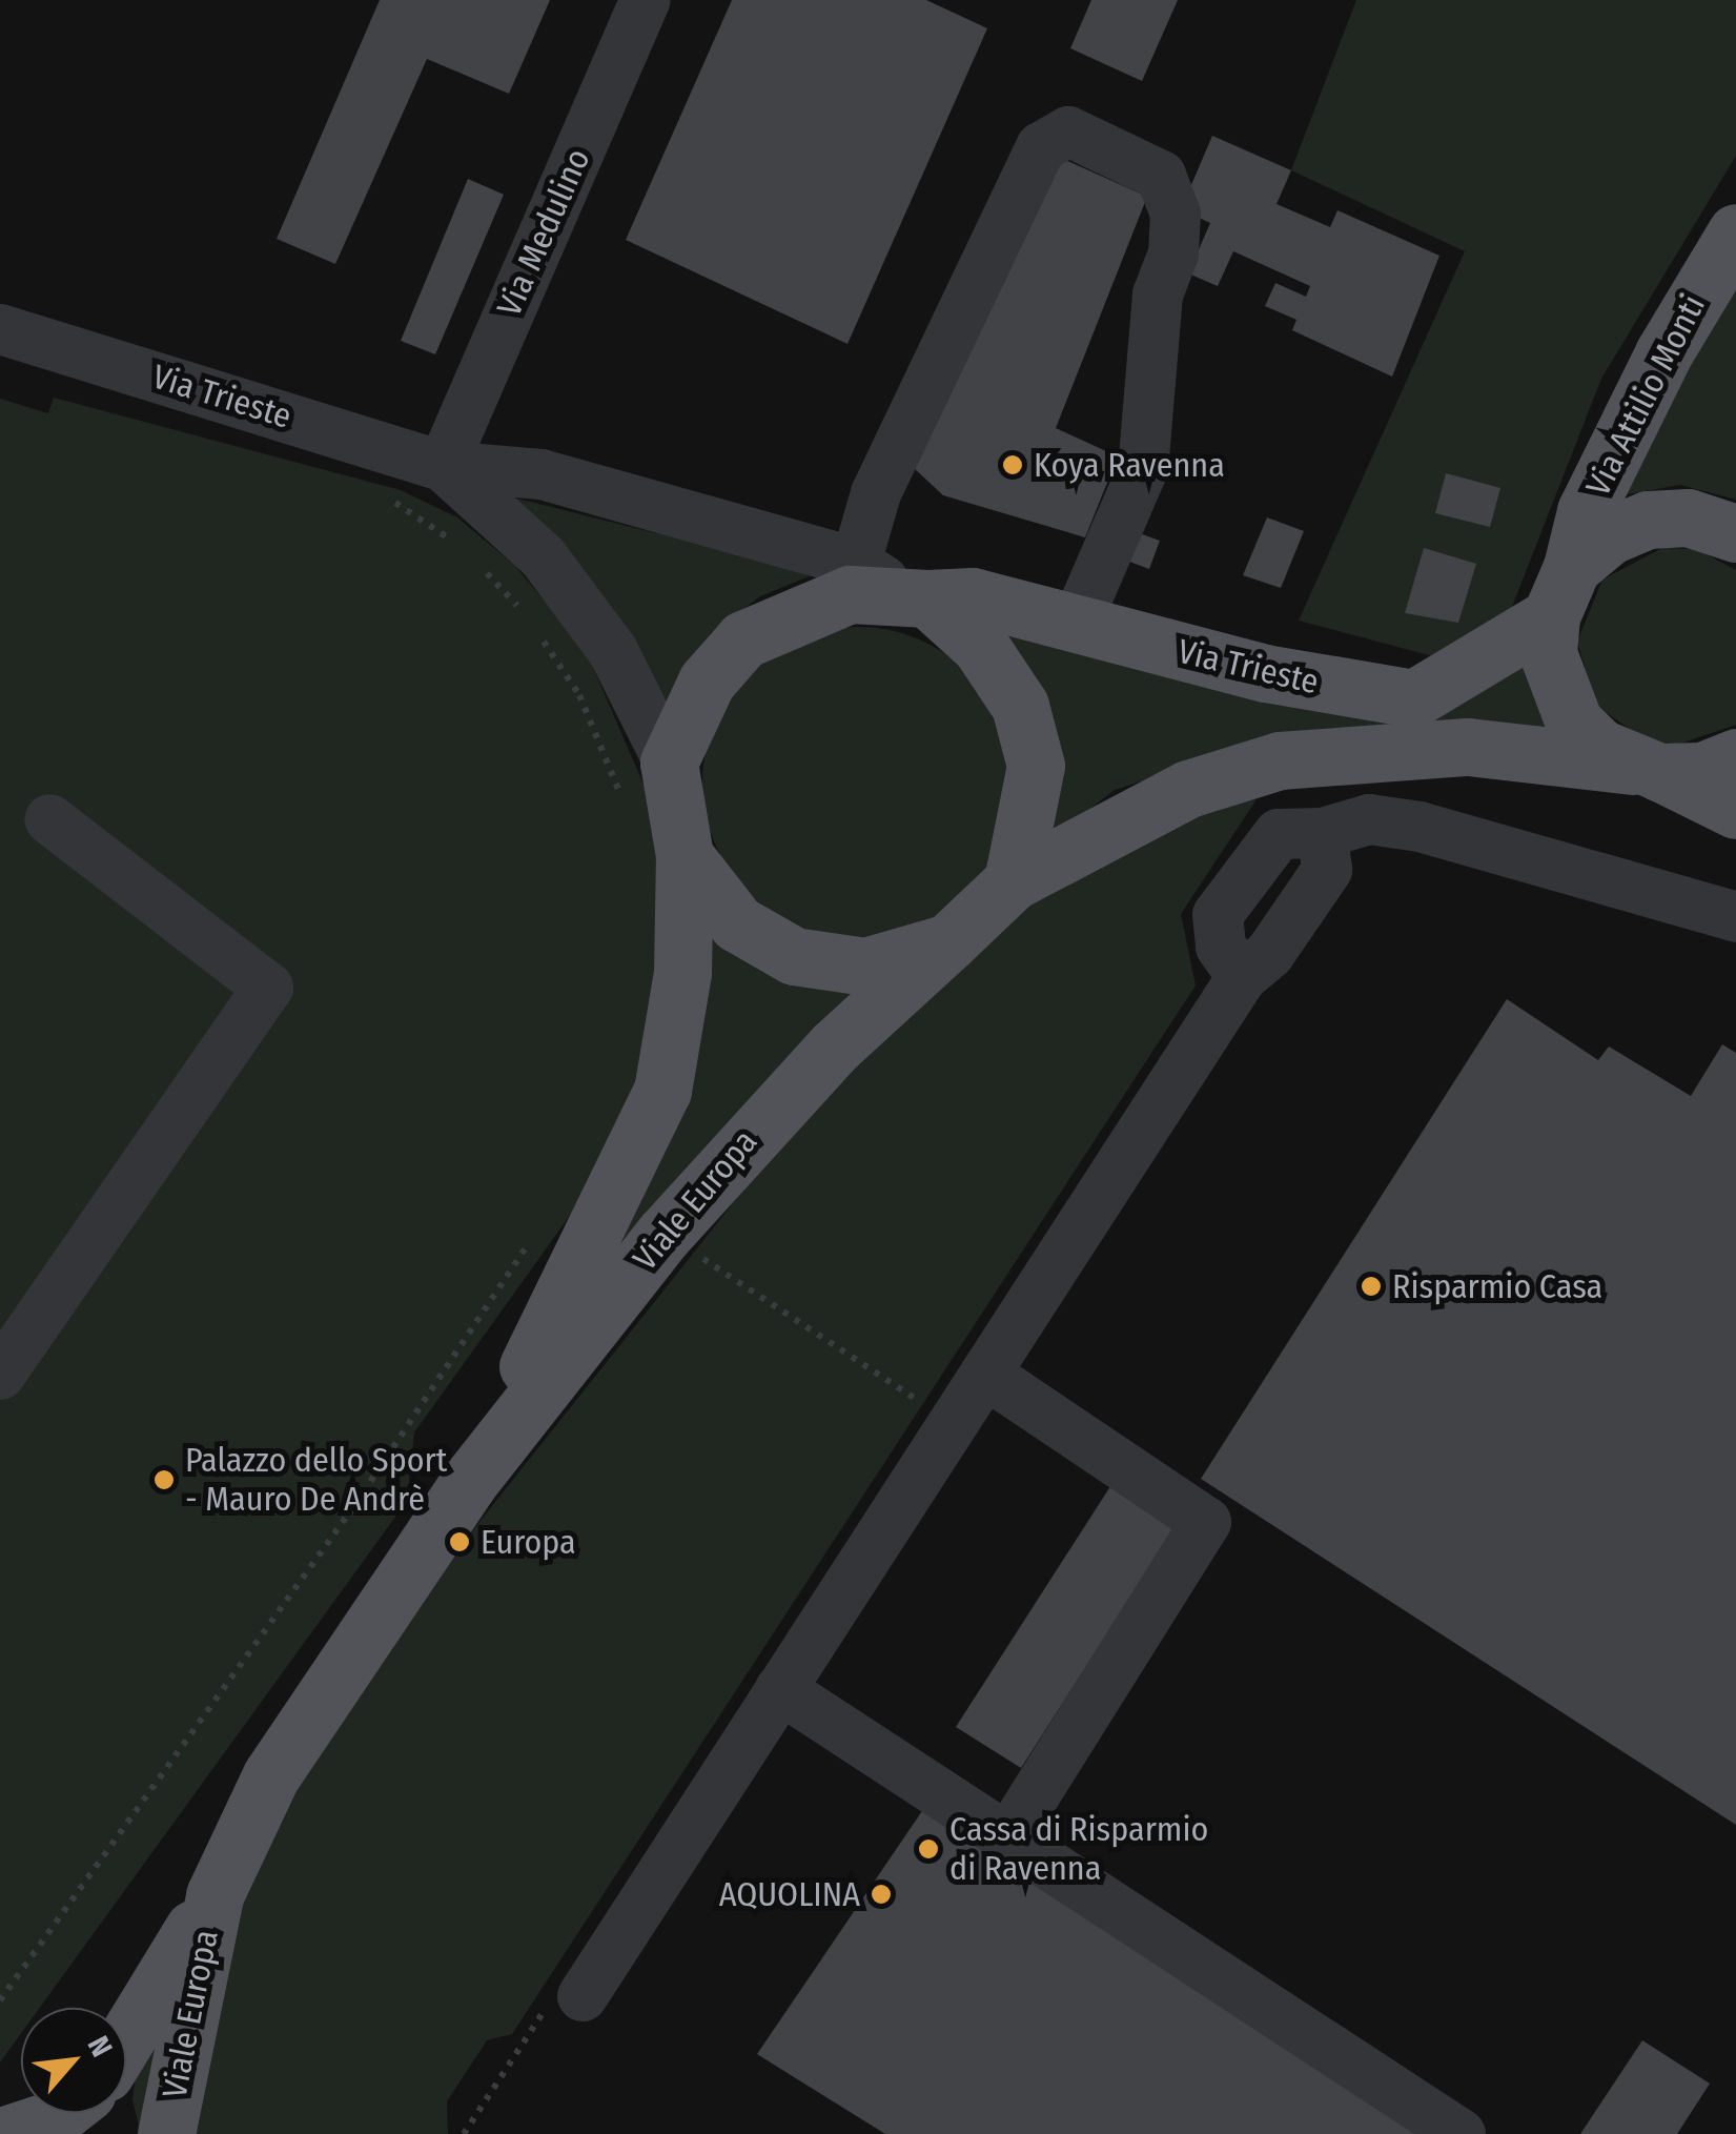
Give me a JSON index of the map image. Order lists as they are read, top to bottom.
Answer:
{
  "streets": {
    "main road": ["Via Attilio Monti", "Via Trieste", "Viale Europa"],
    "street": ["Via Medulino"]
  },
  "crossings": [
    ["Via Medulino", "Via Trieste"],
    ["Via Attilio Monti", "Via Trieste"],
    ["Via Trieste", "Viale Europa"]
  ],
  "places": [
    "Koya Ravenna",
    "Risparmio Casa",
    "Palazzo dello Sport - Mauro De Andrè",
    "Europa",
    "Cassa di Risparmio di Ravenna",
    "AQUOLINA"
  ],
  "north": "top right"
}
